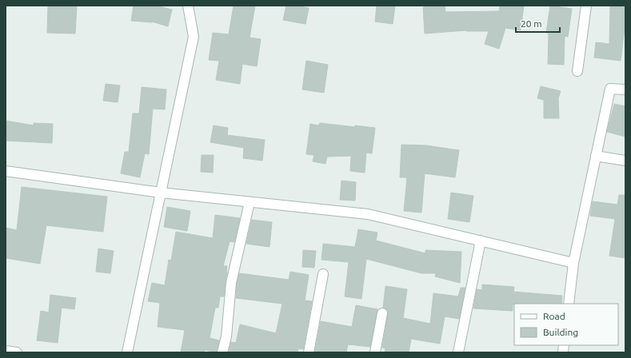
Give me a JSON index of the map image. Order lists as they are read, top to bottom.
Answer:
{
  "legend": ["Road", "Building"],
  "scale_bar": "20 m"
}
